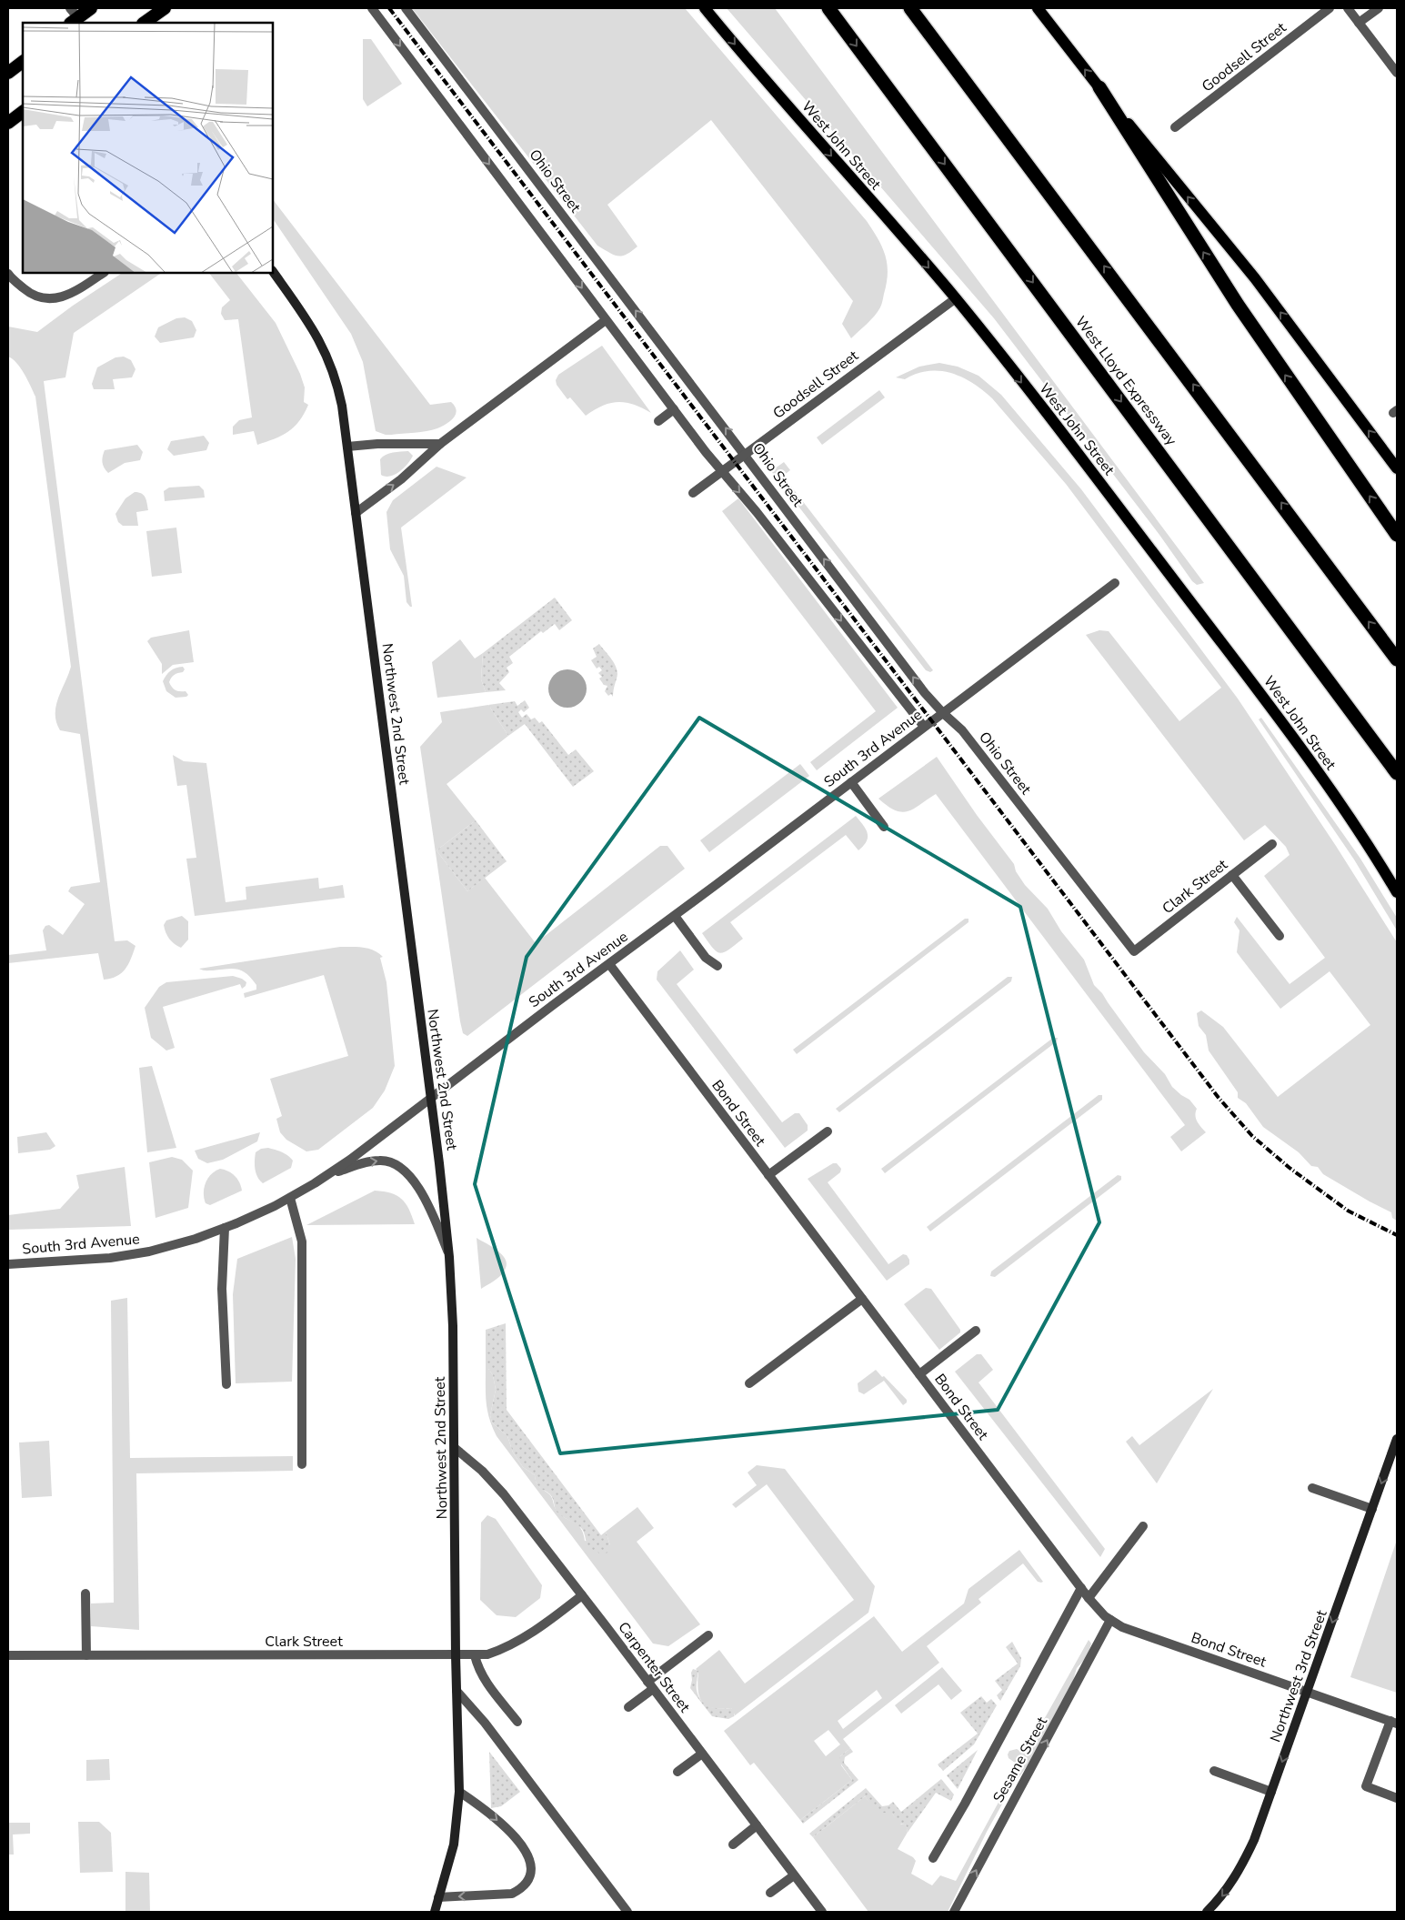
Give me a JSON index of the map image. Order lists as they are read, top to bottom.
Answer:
{
  "streets": {
    "highway": ["West Lloyd Expressway"],
    "main road": ["West John Street", "Northwest 2nd Street", "Northwest 3rd Street"],
    "street": [
      "Goodsell Street",
      "Ohio Street",
      "South 3rd Avenue",
      "Clark Street",
      "Bond Street",
      "Carpenter Street",
      "Sesame Street"
    ]
  },
  "crossings": [
    ["Goodsell Street", "West John Street"],
    ["Goodsell Street", "Ohio Street"],
    ["Ohio Street", "South 3rd Avenue"],
    ["Ohio Street", "Clark Street"],
    ["Northwest 2nd Street", "South 3rd Avenue"],
    ["Northwest 2nd Street", "Clark Street"],
    ["Northwest 2nd Street", "Carpenter Street"],
    ["South 3rd Avenue", "Bond Street"],
    ["Clark Street", "Carpenter Street"],
    ["Bond Street", "Northwest 3rd Street"],
    ["Bond Street", "Sesame Street"]
  ],
  "one_way": ["West John Street", "Northwest 3rd Street"]
}
